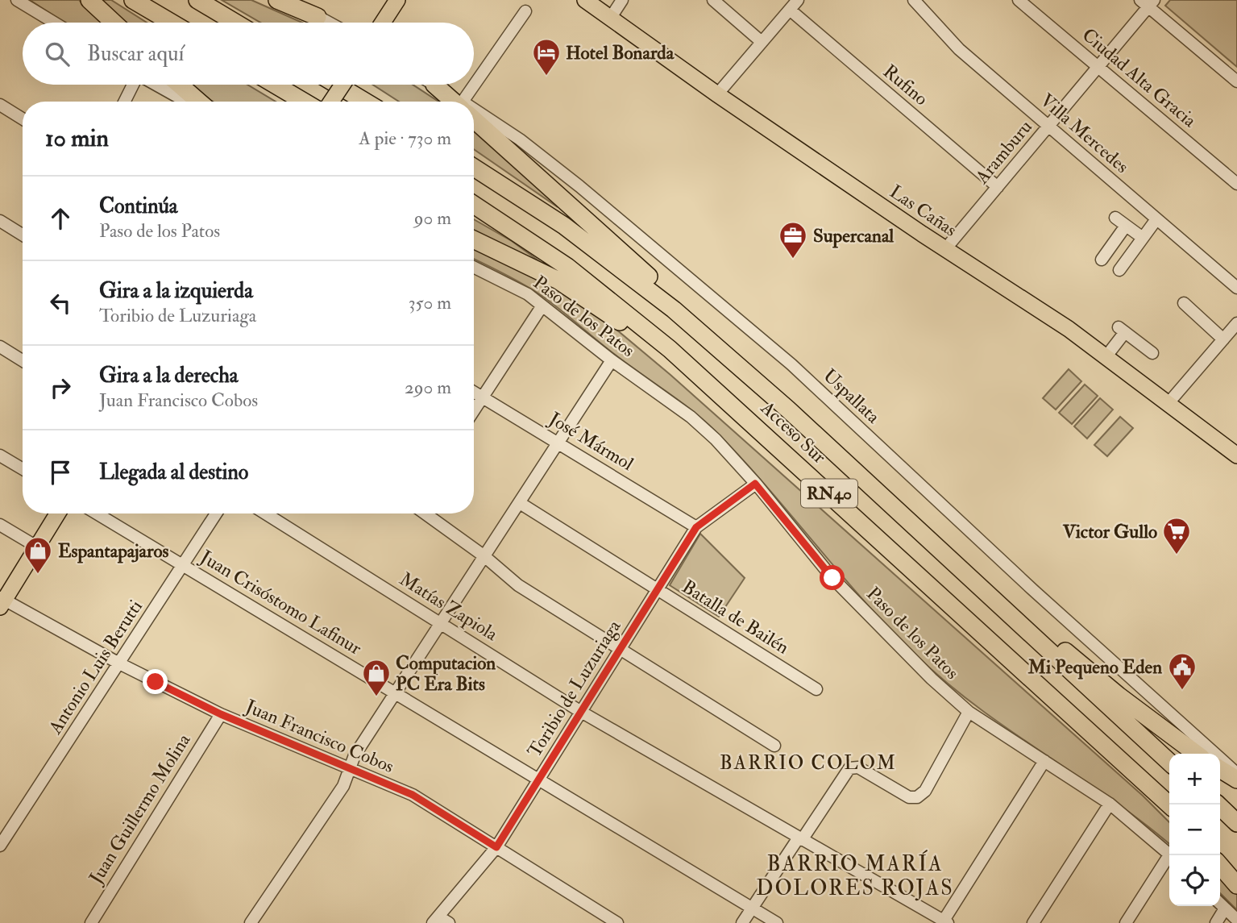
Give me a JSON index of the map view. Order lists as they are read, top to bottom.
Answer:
{
  "streets": {
    "highway": ["Acceso Sur", "RN40"],
    "main road": ["Las Cañas"],
    "street": [
      "Ciudad Alta Gracia",
      "Rufino",
      "Villa Mercedes",
      "Aramburu",
      "Paso de los Patos",
      "Uspallata",
      "José Mármol",
      "Juan Crisóstomo Lafinur",
      "Matías Zapiola",
      "Batalla de Bailén",
      "Antonio Luis Berutti",
      "Toribio de Luzuriaga",
      "Juan Francisco Cobos",
      "Juan Guillermo Molina"
    ]
  },
  "crossings": [
    ["Ciudad Alta Gracia", "Aramburu"],
    ["Rufino", "Aramburu"],
    ["Villa Mercedes", "Aramburu"],
    ["Aramburu", "Las Cañas"],
    ["Paso de los Patos", "Toribio de Luzuriaga"],
    ["José Mármol", "Toribio de Luzuriaga"],
    ["Juan Crisóstomo Lafinur", "Antonio Luis Berutti"],
    ["Juan Crisóstomo Lafinur", "Toribio de Luzuriaga"],
    ["Matías Zapiola", "Toribio de Luzuriaga"],
    ["Batalla de Bailén", "Toribio de Luzuriaga"],
    ["Antonio Luis Berutti", "Juan Francisco Cobos"],
    ["Toribio de Luzuriaga", "Juan Francisco Cobos"],
    ["Juan Francisco Cobos", "Juan Guillermo Molina"]
  ],
  "districts": ["BARRIO COLOM", "BARRIO MARÍA DOLORES ROJAS"],
  "places": {
    "hotel": ["Hotel Bonarda"],
    "office": ["Supercanal"],
    "supermarket": ["Victor Gullo"],
    "shop": ["Espantapajaros", "Computacion PC Era Bits"],
    "public building": ["Mi Pequeno Eden"]
  },
  "page": {
    "search": "Buscar aquí",
    "heading": ["10 min", "A pie · 730 m"],
    "list": [
      ["Continúa", "Paso de los Patos", "90 m"],
      ["Gira a la izquierda", "Toribio de Luzuriaga", "350 m"],
      ["Gira a la derecha", "Juan Francisco Cobos", "290 m"],
      "Llegada al destino"
    ],
    "map_buttons": ["+", "−"]
  }
}
